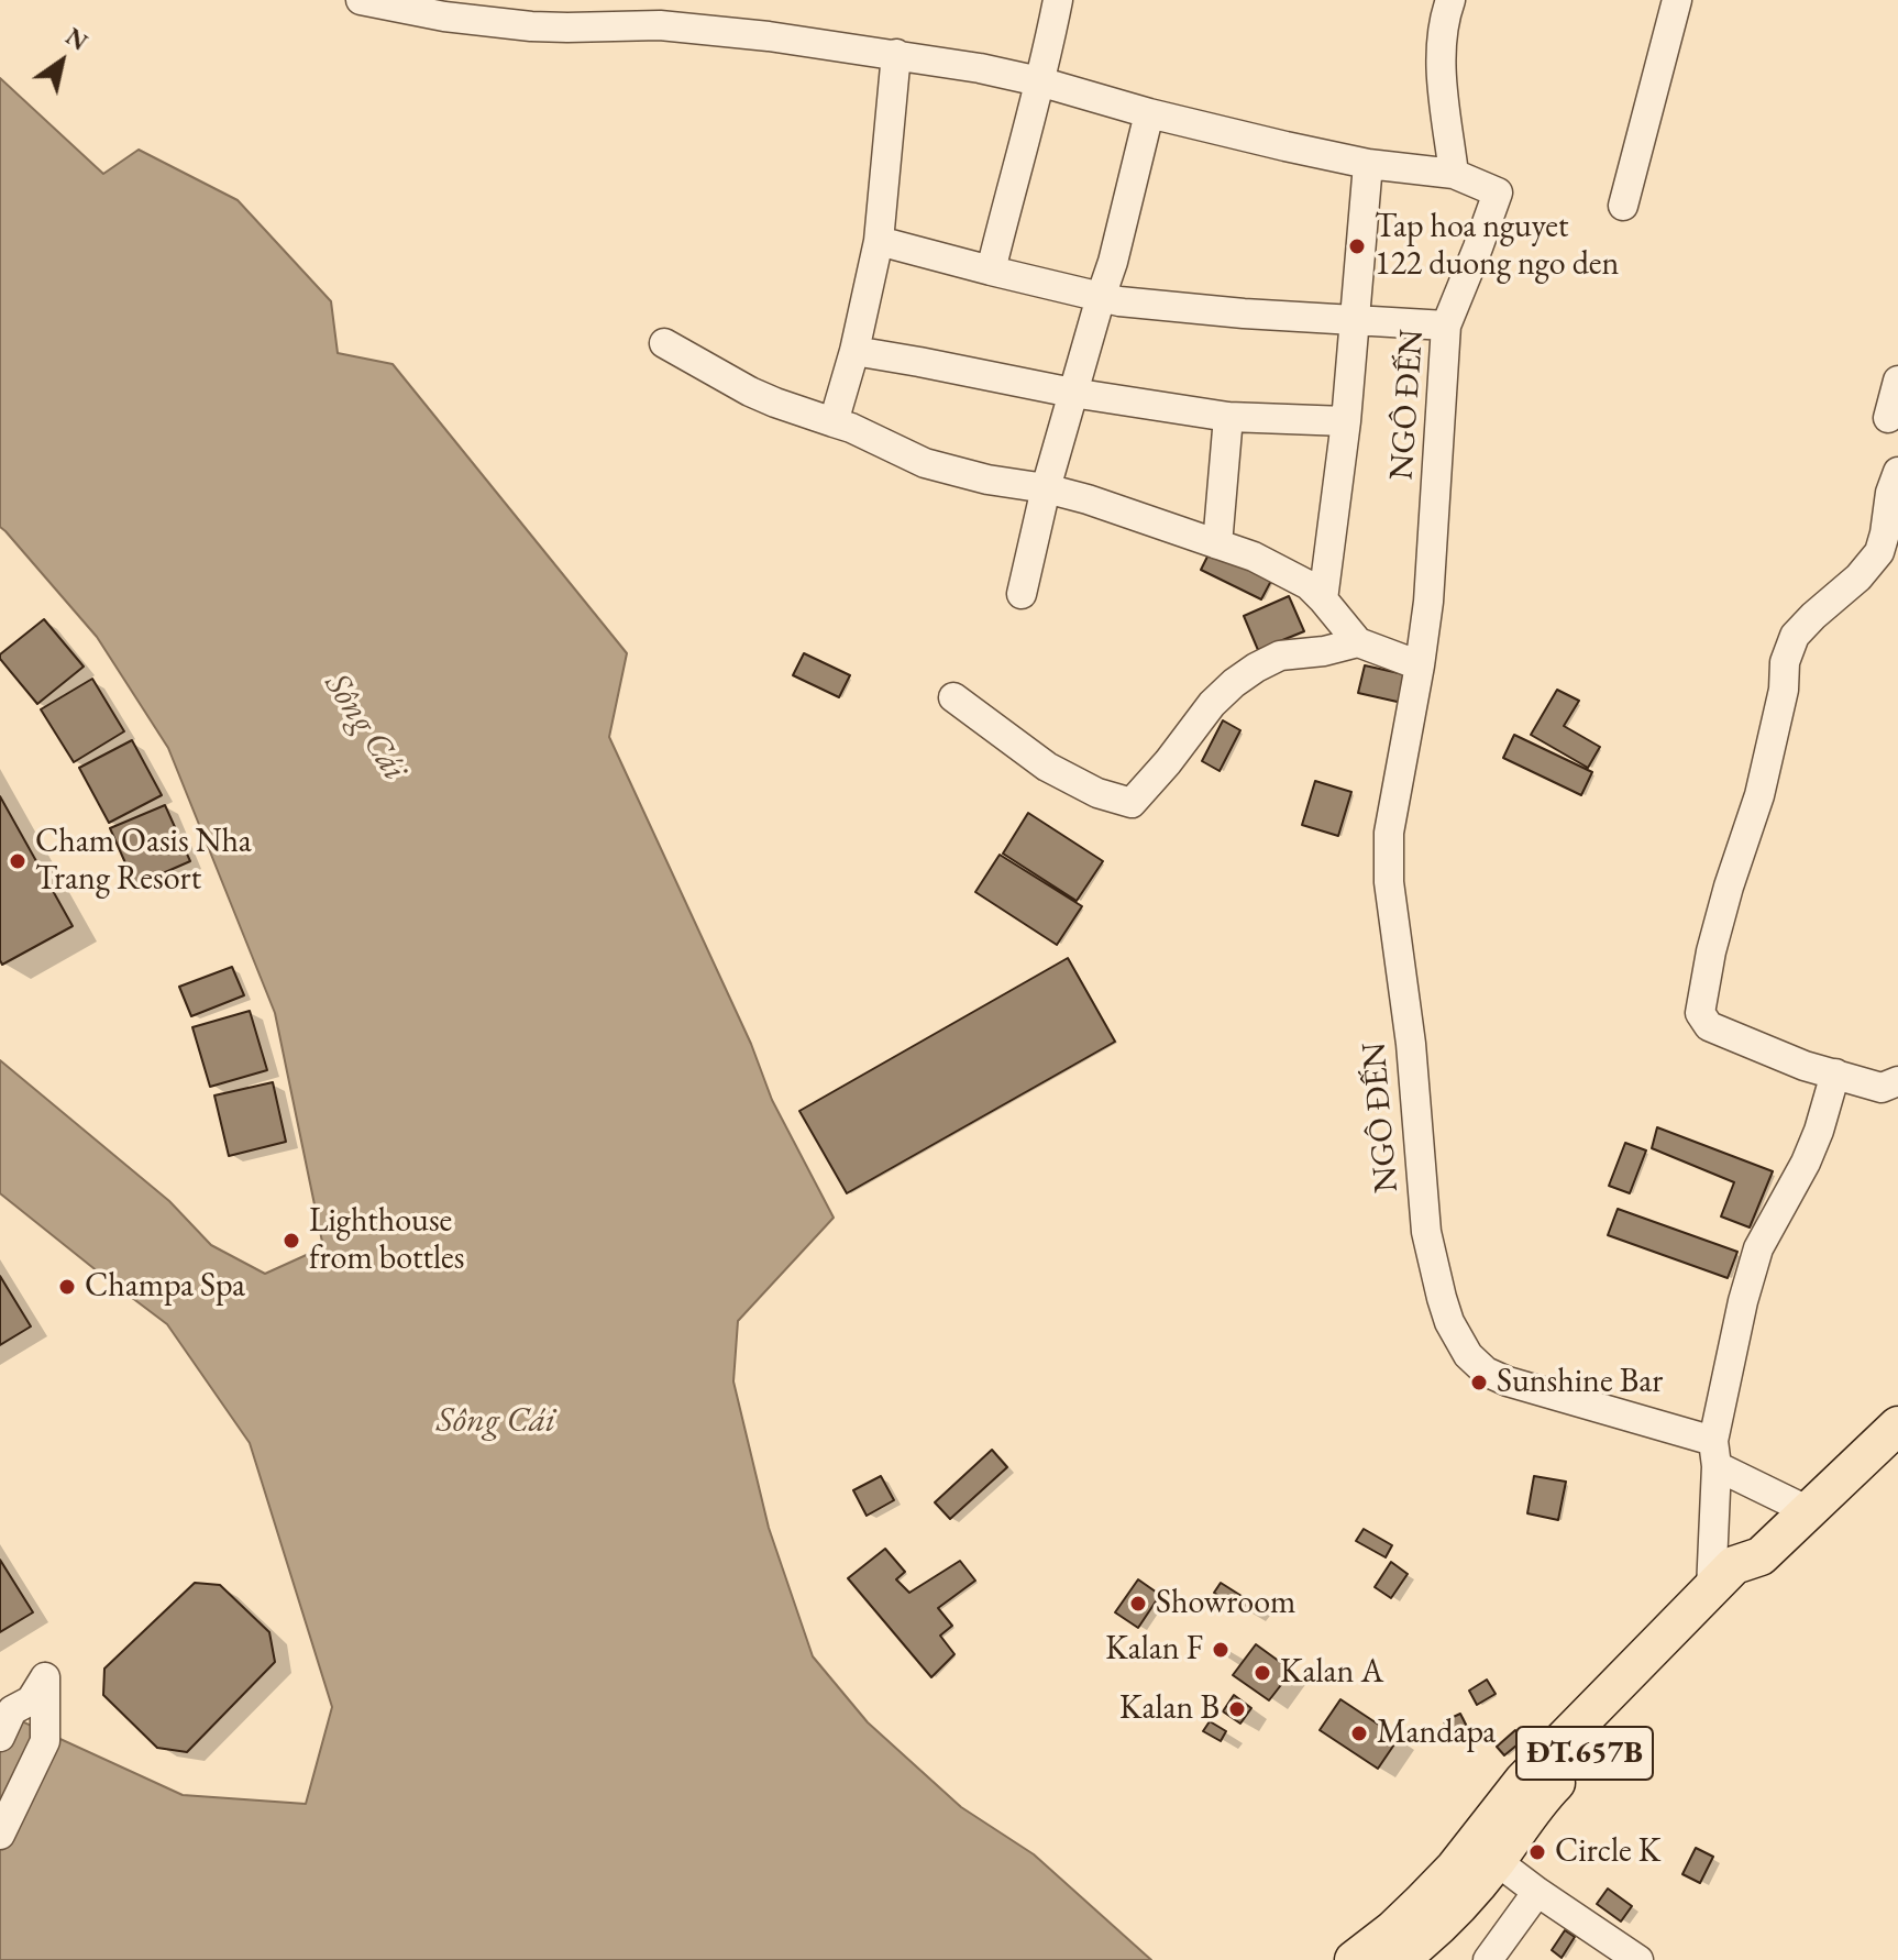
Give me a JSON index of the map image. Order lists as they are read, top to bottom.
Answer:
{
  "streets": {
    "main road": ["ĐT.657B"],
    "street": ["NGÔ ĐẾN"]
  },
  "crossings": [
    ["NGÔ ĐẾN", "ĐT.657B"]
  ],
  "water": ["Sông Cái"],
  "places": [
    "Tap hoa nguyet 122 duong ngo den",
    "Cham Oasis Nha Trang Resort",
    "Lighthouse from bottles",
    "Champa Spa",
    "Sunshine Bar",
    "Showroom",
    "Kalan F",
    "Kalan A",
    "Kalan B",
    "Mandapa",
    "Circle K"
  ],
  "north": "top right"
}
